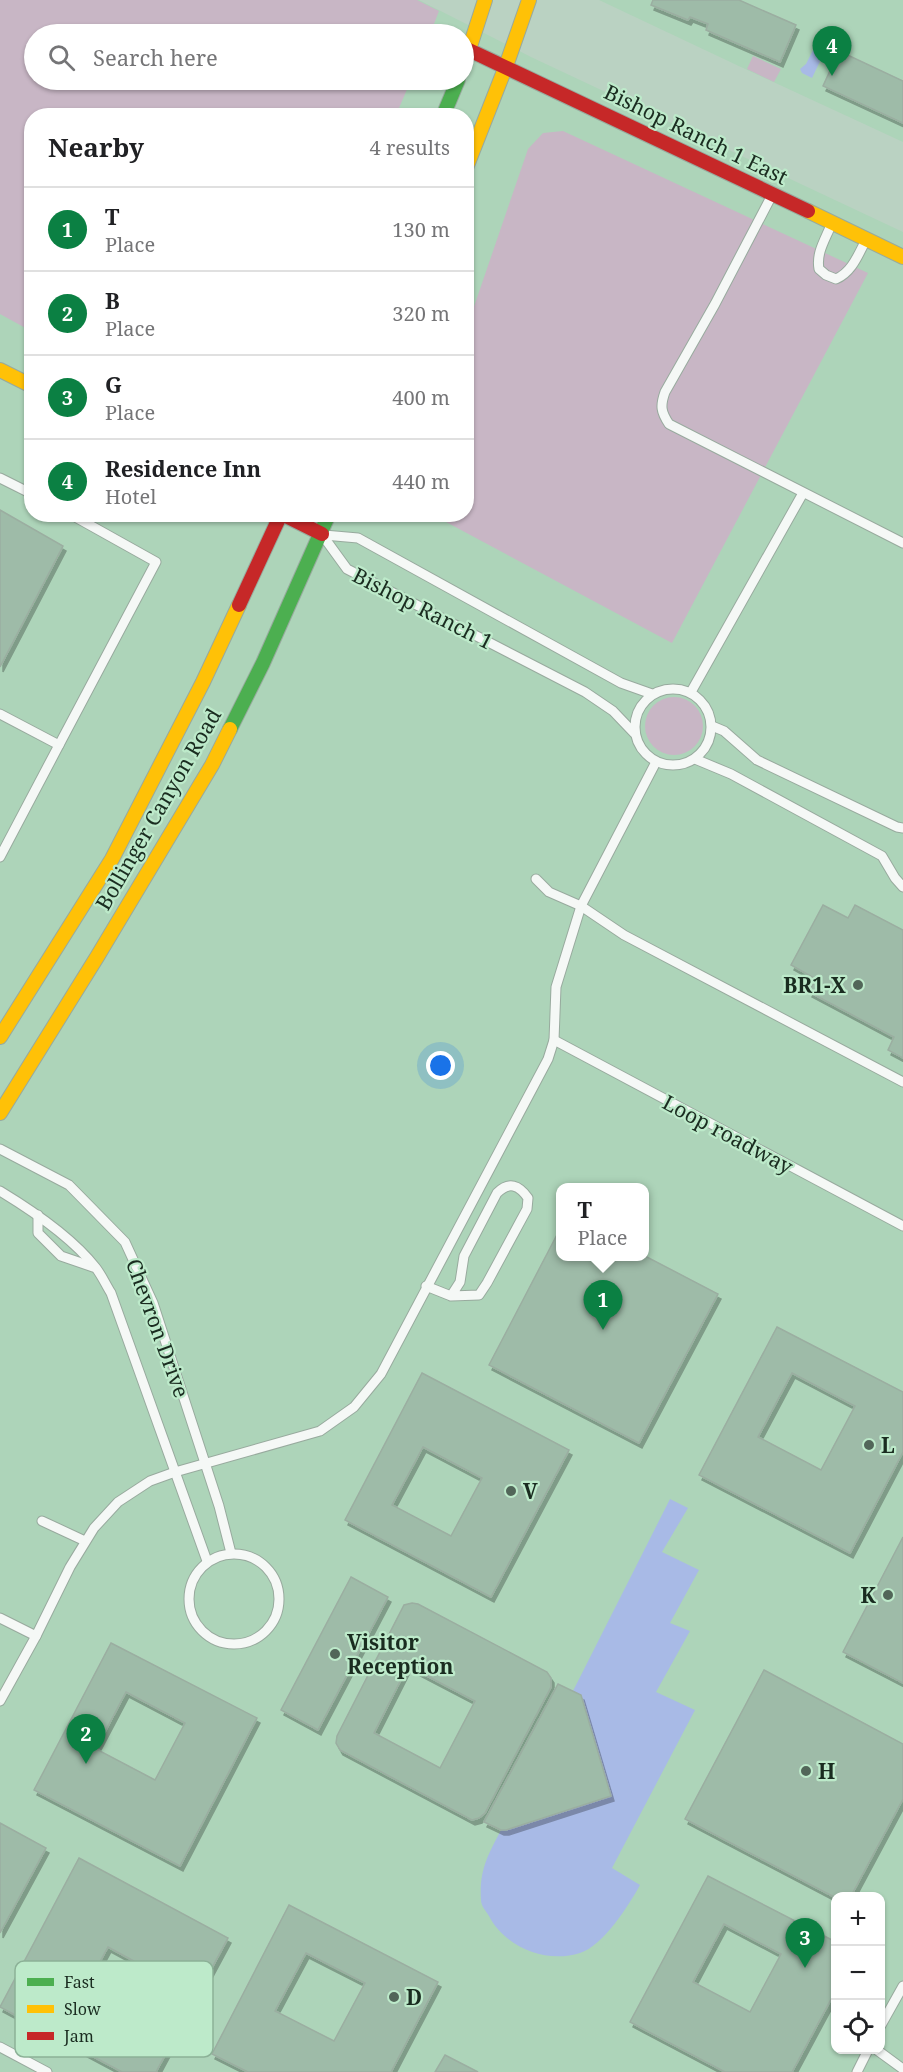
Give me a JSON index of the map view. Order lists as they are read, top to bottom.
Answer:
{
  "streets": {
    "main road": ["Bishop Ranch 1 East", "Bollinger Canyon Road"],
    "lane": ["Bishop Ranch 1", "Loop roadway", "Chevron Drive"]
  },
  "crossings": [
    ["Bishop Ranch 1", "Bollinger Canyon Road"]
  ],
  "places": [
    "BR1-X",
    "L",
    "V",
    "K",
    "Visitor Reception",
    "H",
    "D"
  ],
  "legend": ["Fast", "Slow", "Jam"],
  "page": {
    "search": "Search here",
    "pins": [
      "4",
      "1",
      "2",
      "3"
    ],
    "heading": ["Nearby", "4 results"],
    "list": [
      {
        "mark": "1",
        "name": "T",
        "note": "Place",
        "value": "130 m"
      },
      {
        "mark": "2",
        "name": "B",
        "note": "Place",
        "value": "320 m"
      },
      {
        "mark": "3",
        "name": "G",
        "note": "Place",
        "value": "400 m"
      },
      {
        "mark": "4",
        "name": "Residence Inn",
        "note": "Hotel",
        "value": "440 m"
      }
    ],
    "popup": ["T", "Place"],
    "map_buttons": ["+", "−"]
  }
}
